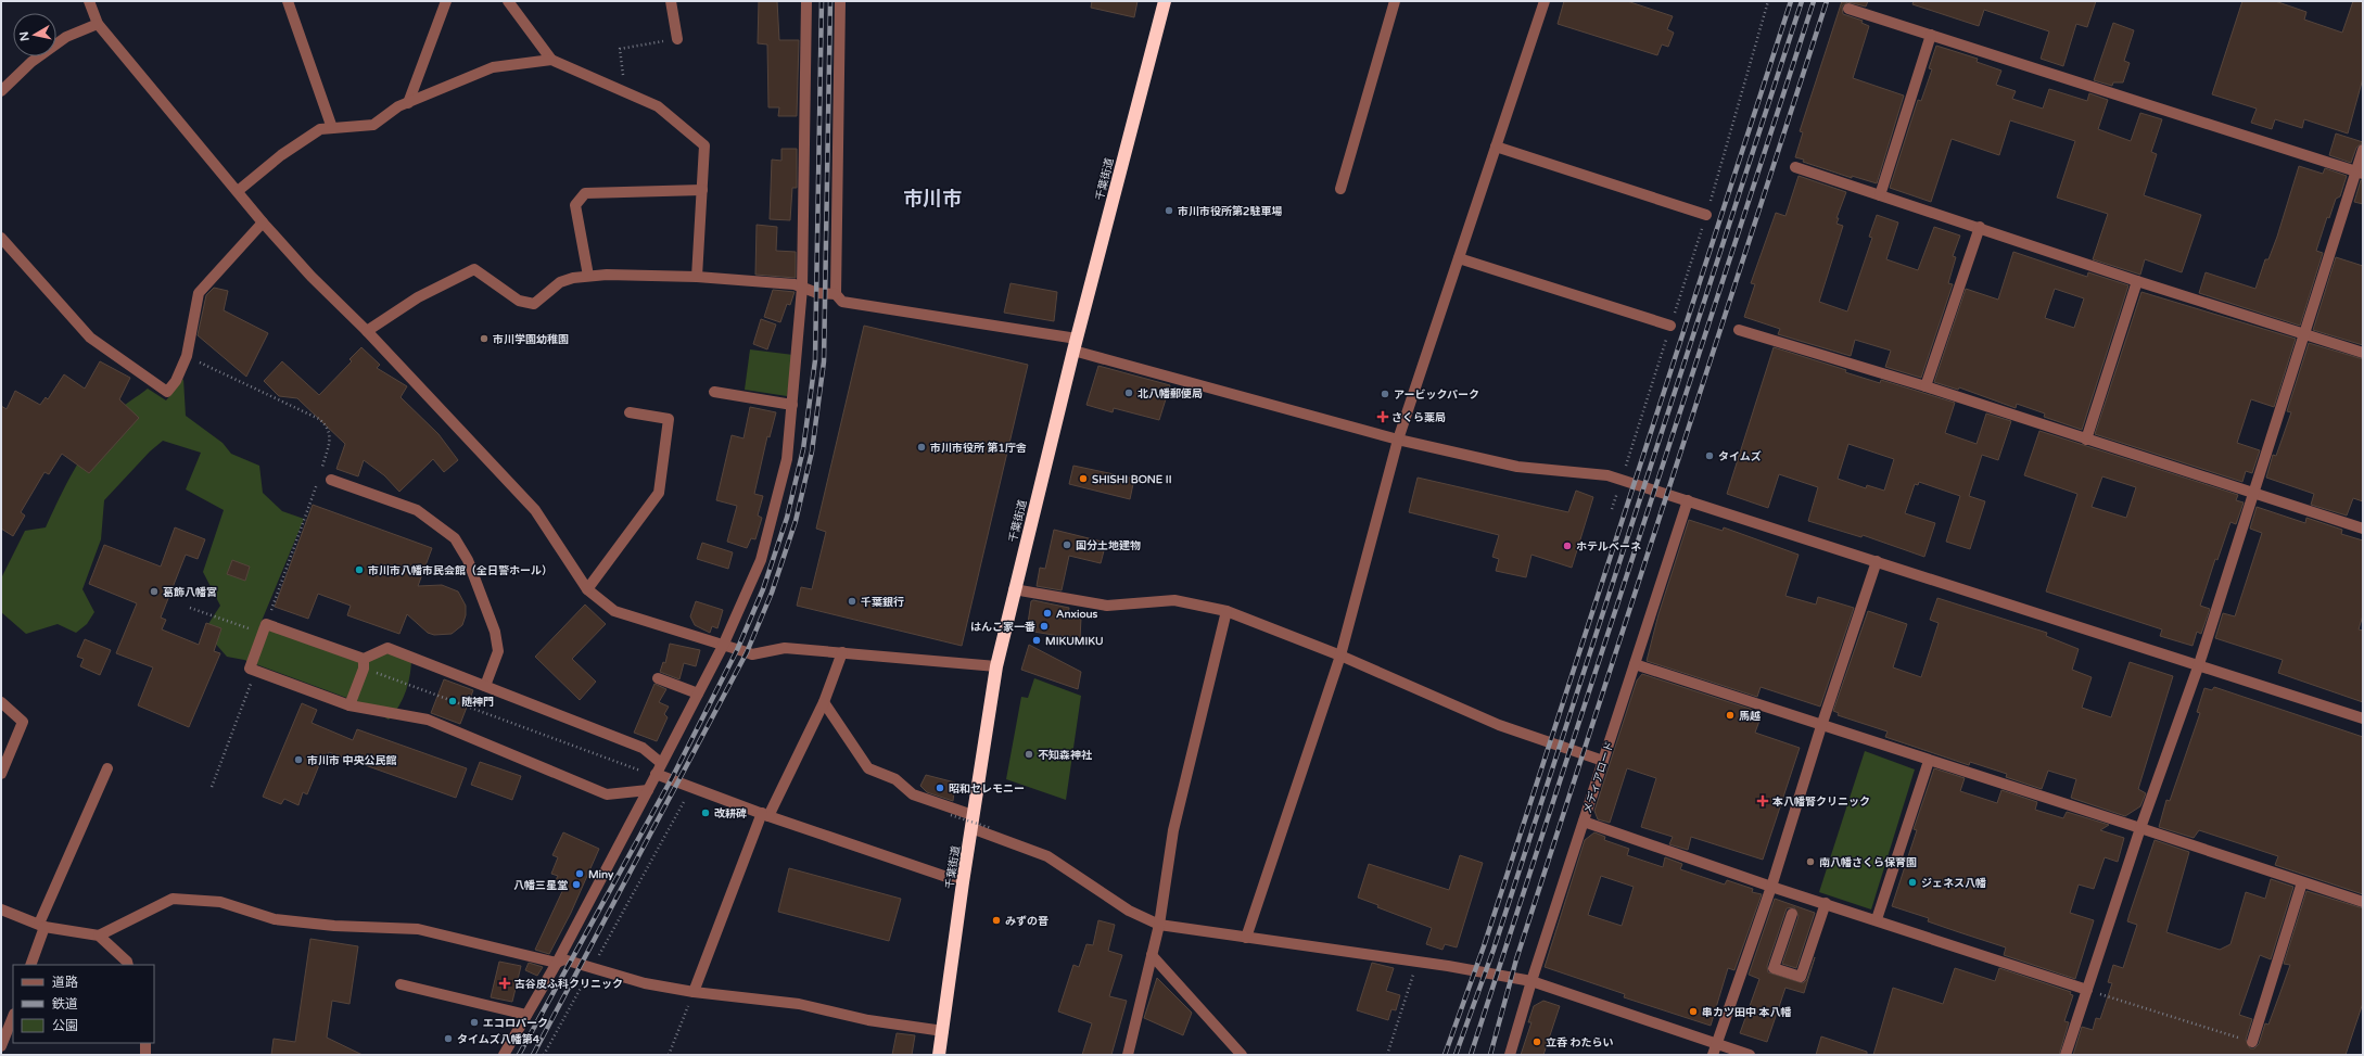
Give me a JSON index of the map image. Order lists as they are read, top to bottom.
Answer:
{
  "streets": {
    "highway": ["千葉街道"],
    "street": ["メディアロード"]
  },
  "districts": ["市川市"],
  "places": {
    "other": [
      "市川市役所第2駐車場",
      "市川学園幼稚園",
      "北八幡郵便局",
      "アービックパーク",
      "市川市役所 第1庁舎",
      "タイムズ",
      "SHISHI BONE II",
      "国分土地建物",
      "ホテルベーネ",
      "市川市八幡市民会館（全日警ホール）",
      "葛飾八幡宮",
      "千葉銀行",
      "Anxious",
      "はんこ家一番",
      "MIKUMIKU",
      "随神門",
      "馬越",
      "不知森神社",
      "市川市 中央公民館",
      "昭和セレモニー",
      "改耕碑",
      "南八幡さくら保育園",
      "Miny",
      "ジェネス八幡",
      "八幡三星堂",
      "みずの音",
      "串カツ田中 本八幡",
      "エコロパーク",
      "タイムズ八幡第4",
      "立呑 わたらい"
    ],
    "health": ["さくら薬局", "本八幡腎クリニック", "古谷皮ふ科クリニック"]
  },
  "legend": ["道路", "鉄道", "公園"],
  "north": "left"
}
